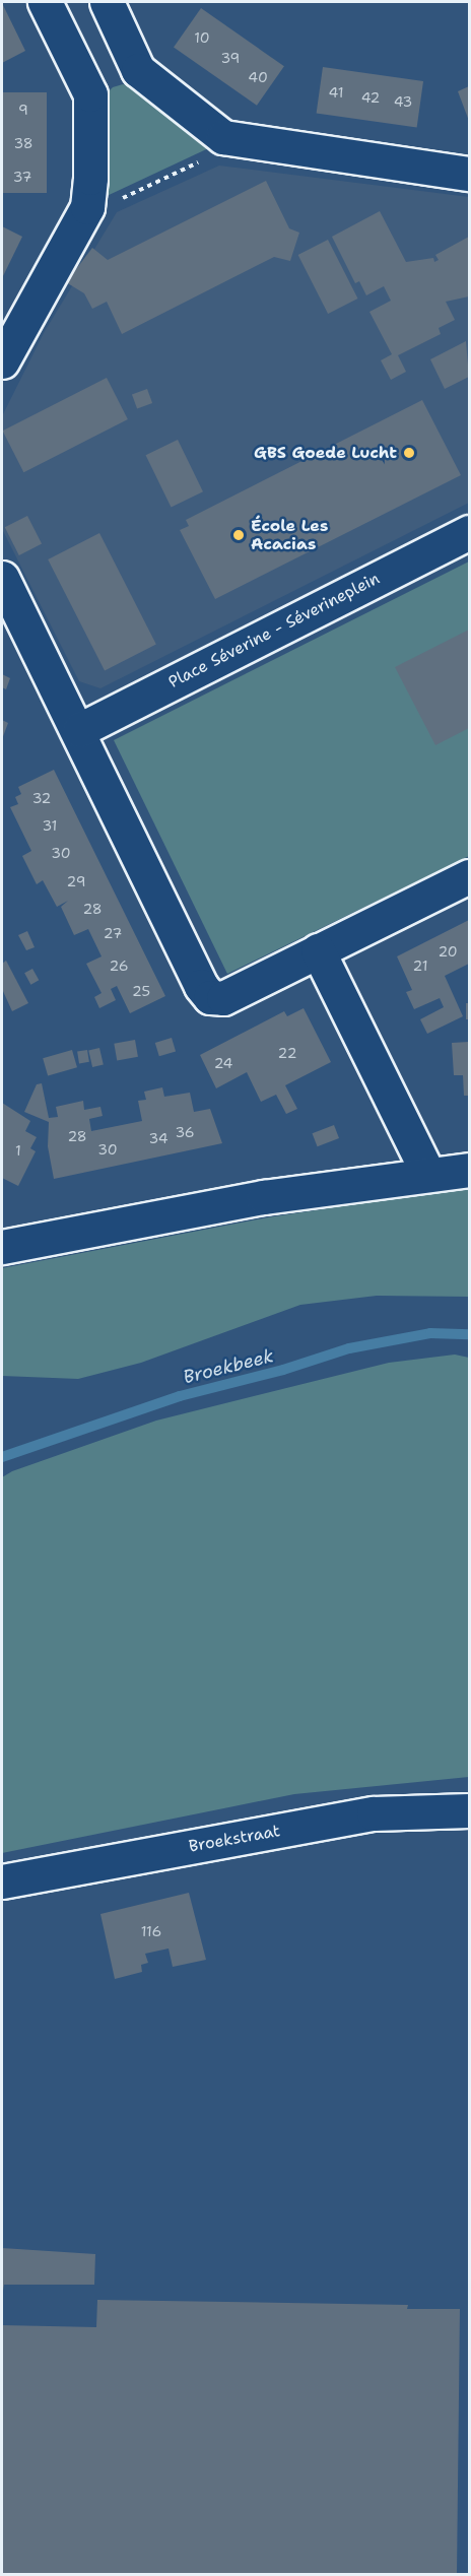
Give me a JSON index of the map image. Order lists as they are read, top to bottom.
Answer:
{
  "streets": {
    "street": ["Place Séverine - Séverineplein", "Broekstraat"]
  },
  "water": ["Broekbeek"],
  "places": ["GBS Goede Lucht", "École Les Acacias"],
  "house_numbers": [
    "10",
    "39",
    "40",
    "41",
    "42",
    "43",
    "9",
    "38",
    "37",
    "32",
    "31",
    "30",
    "29",
    "28",
    "27",
    "20",
    "26",
    "21",
    "25",
    "22",
    "24",
    "36",
    "28",
    "34",
    "30",
    "1",
    "116"
  ]
}
